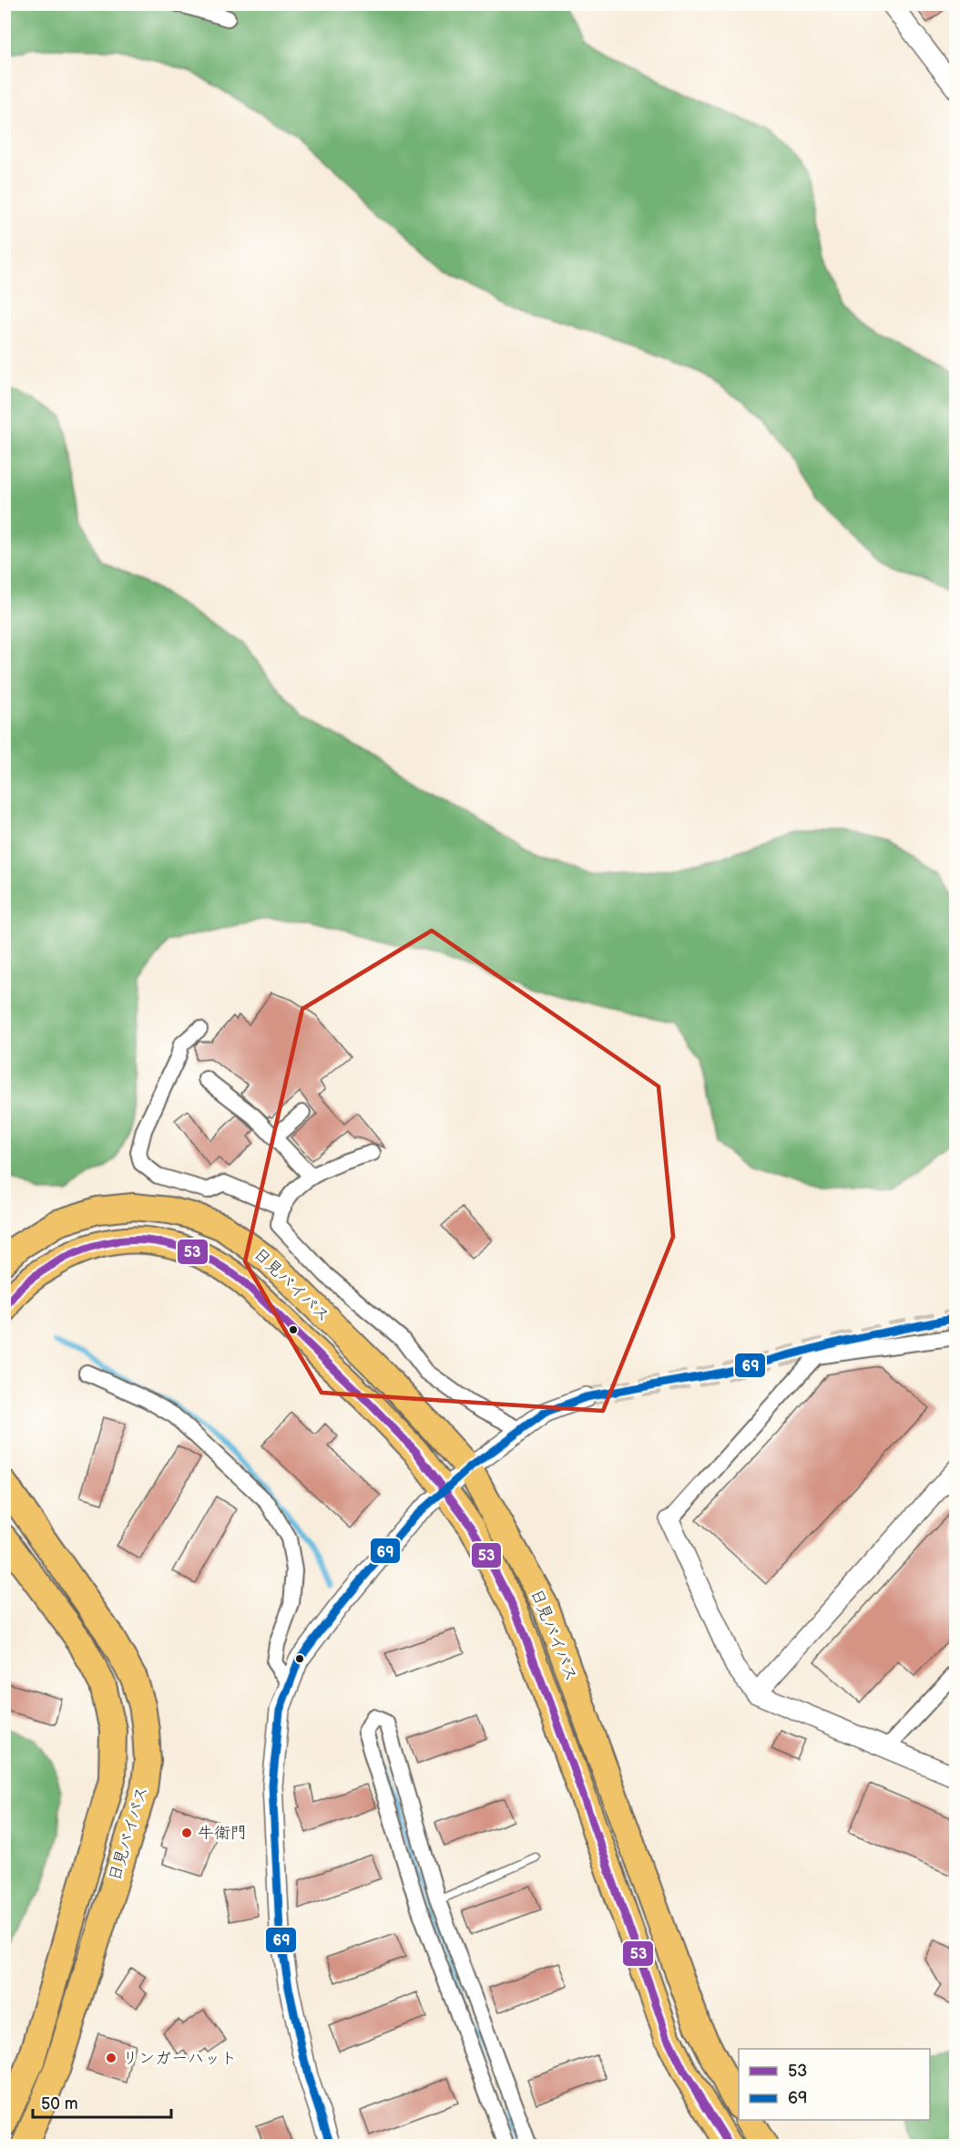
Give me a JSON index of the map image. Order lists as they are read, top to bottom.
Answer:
{
  "streets": {
    "highway": ["日見バイパス"]
  },
  "places": ["牛衛門", "リンガーハット"],
  "lines": ["transit line 53", "transit line 69"],
  "legend": ["53", "69"],
  "scale_bar": "50 m"
}
